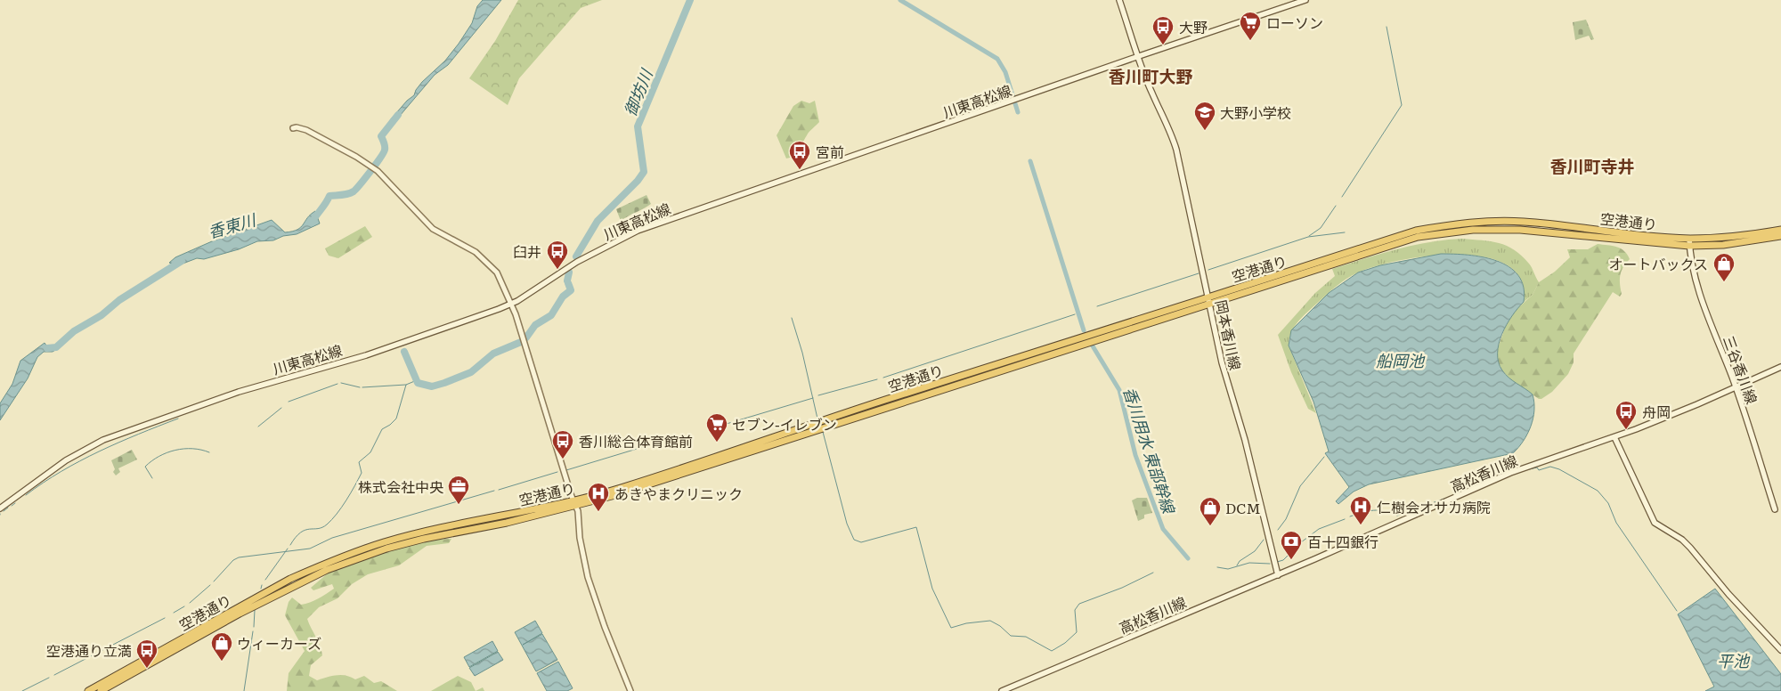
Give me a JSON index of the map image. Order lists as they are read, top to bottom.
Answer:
{
  "streets": {
    "highway": ["空港通り"],
    "main road": [
      "川東高松線",
      "岡本香川線",
      "三谷香川線",
      "高松香川線"
    ]
  },
  "crossings": [
    ["川東高松線", "岡本香川線"],
    ["空港通り", "岡本香川線"],
    ["空港通り", "三谷香川線"],
    ["岡本香川線", "高松香川線"],
    ["三谷香川線", "高松香川線"]
  ],
  "districts": ["香川町大野", "香川町寺井"],
  "water": [
    "御坊川",
    "香東川",
    "船岡池",
    "香川用水 東部幹線",
    "平池"
  ],
  "places": {
    "supermarket": ["ローソン", "セブン-イレブン"],
    "bus stop": [
      "大野",
      "宮前",
      "臼井",
      "舟岡",
      "香川総合体育館前",
      "空港通り立満"
    ],
    "school or university": ["大野小学校"],
    "shop": ["オートバックス", "DCM", "ウィーカーズ"],
    "office": ["株式会社中央"],
    "hospital": ["あきやまクリニック", "仁樹会オサカ病院"],
    "bank": ["百十四銀行"]
  }
}
